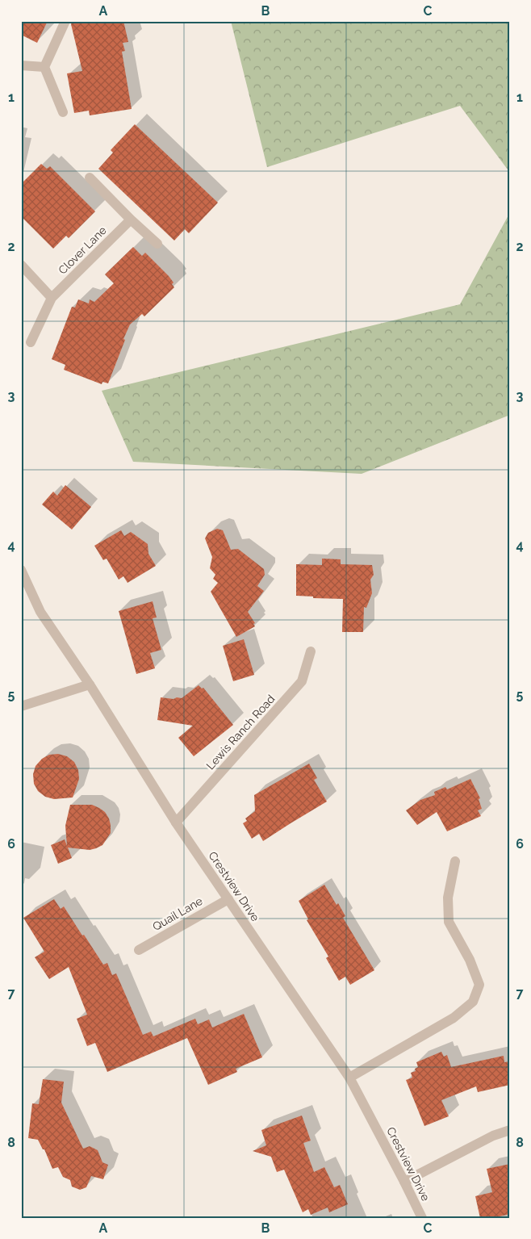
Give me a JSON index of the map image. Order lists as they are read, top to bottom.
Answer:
{
  "streets": {
    "street": [
      "Clover Lane",
      "Lewis Ranch Road",
      "Crestview Drive",
      "Quail Lane"
    ]
  },
  "crossings": [
    ["Lewis Ranch Road", "Crestview Drive"],
    ["Crestview Drive", "Quail Lane"]
  ],
  "grid": {
    "columns": ["A", "B", "C"],
    "rows": [
      "1",
      "2",
      "3",
      "4",
      "5",
      "6",
      "7",
      "8"
    ]
  }
}
